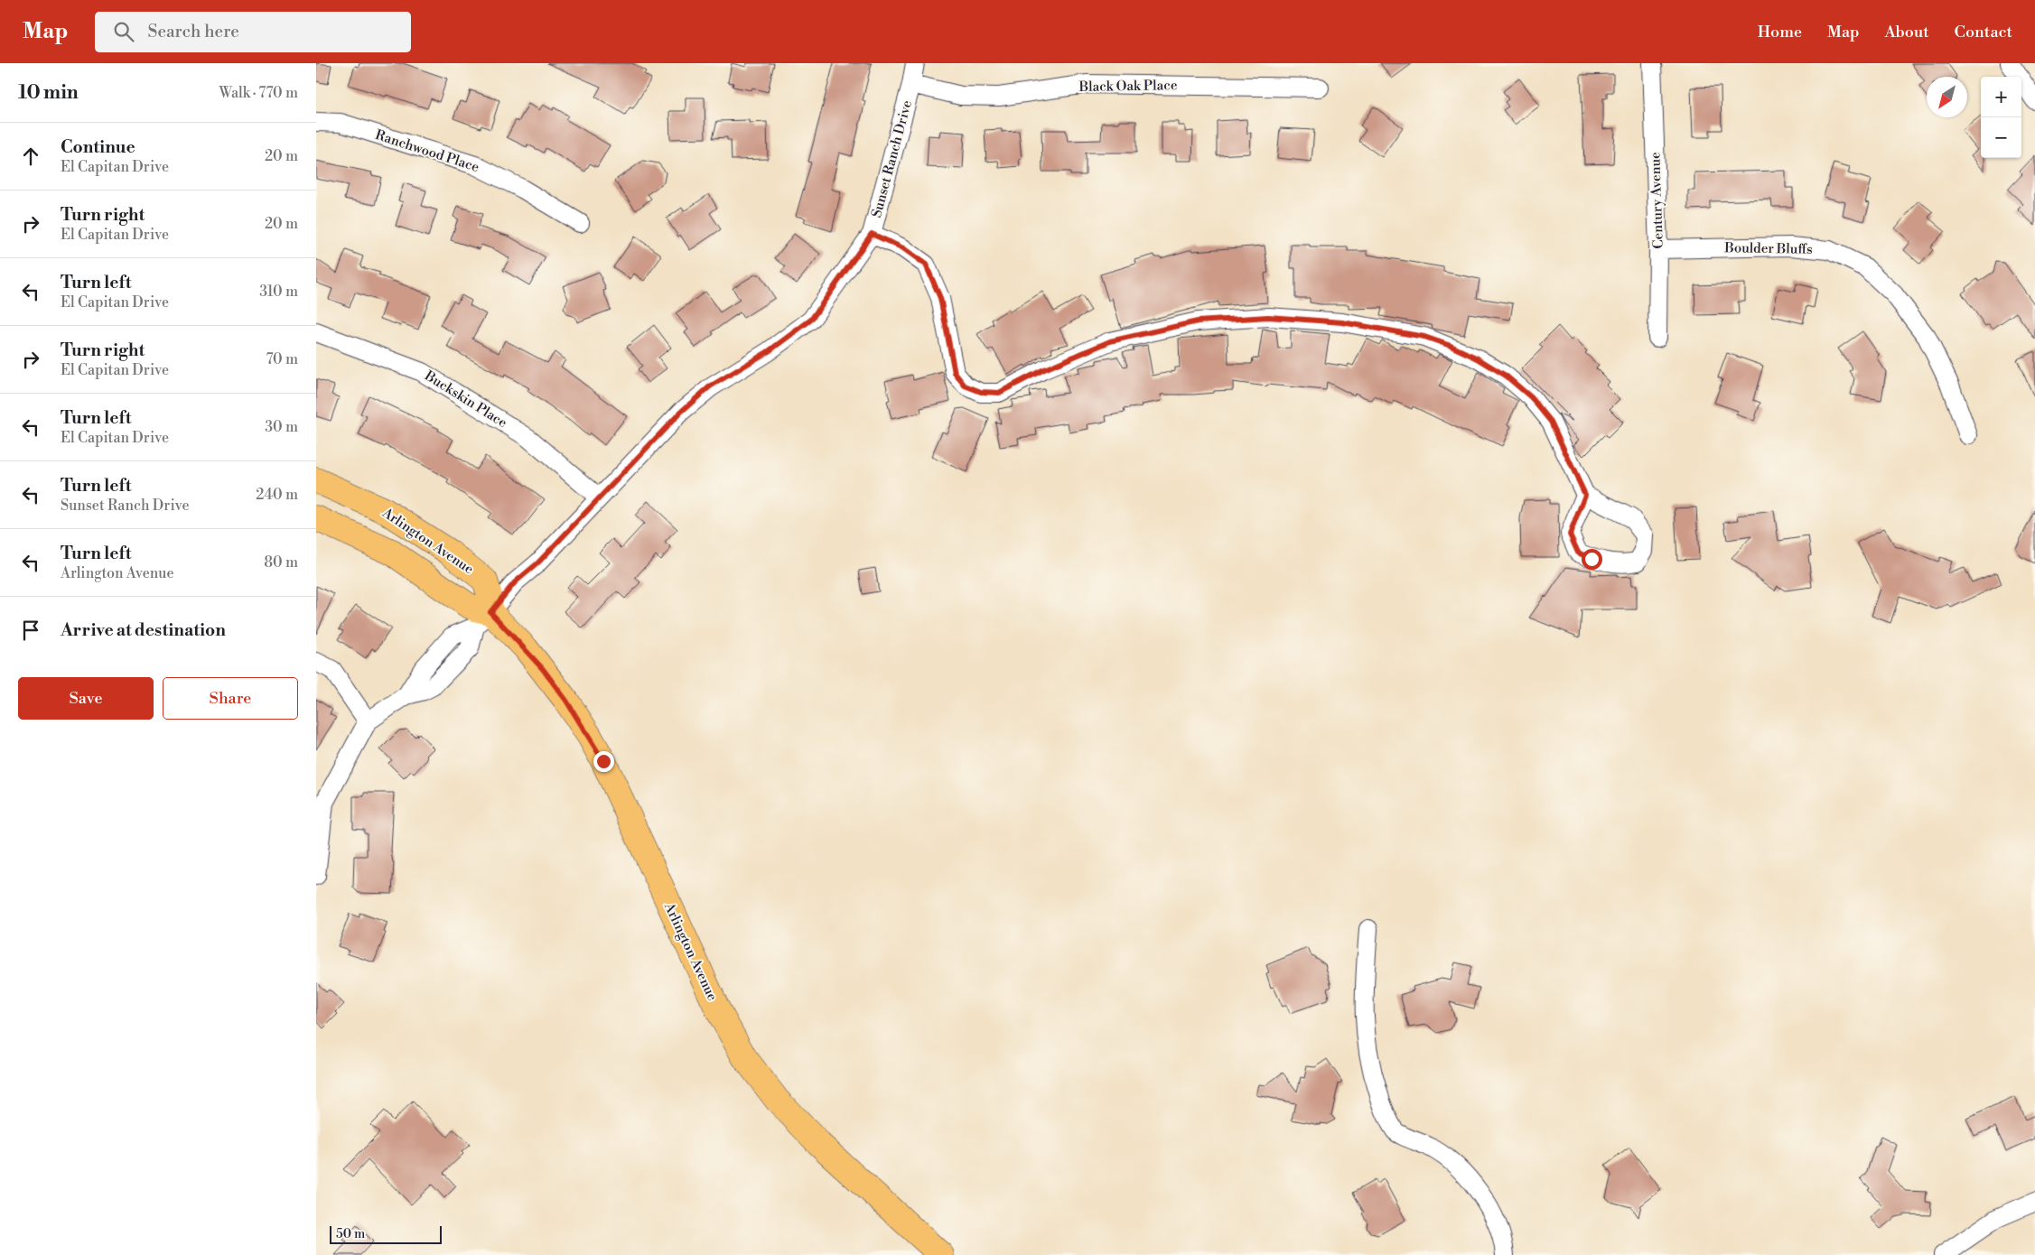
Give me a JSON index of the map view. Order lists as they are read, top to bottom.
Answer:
{
  "streets": {
    "main road": ["Arlington Avenue"],
    "street": [
      "Black Oak Place",
      "Ranchwood Place",
      "Sunset Ranch Drive",
      "Century Avenue",
      "Boulder Bluffs",
      "Buckskin Place"
    ]
  },
  "crossings": [
    ["Black Oak Place", "Sunset Ranch Drive"],
    ["Sunset Ranch Drive", "Buckskin Place"],
    ["Sunset Ranch Drive", "Arlington Avenue"],
    ["Century Avenue", "Boulder Bluffs"]
  ],
  "scale_bar": "50 m",
  "north": "bottom left",
  "page": {
    "header": "Map",
    "search": "Search here",
    "nav": [
      "Home",
      "Map",
      "About",
      "Contact"
    ],
    "heading": ["10 min", "Walk · 770 m"],
    "map_buttons": ["+", "−"],
    "list": [
      ["Continue", "El Capitan Drive", "20 m"],
      ["Turn right", "El Capitan Drive", "20 m"],
      ["Turn left", "El Capitan Drive", "310 m"],
      ["Turn right", "El Capitan Drive", "70 m"],
      ["Turn left", "El Capitan Drive", "30 m"],
      ["Turn left", "Sunset Ranch Drive", "240 m"],
      ["Turn left", "Arlington Avenue", "80 m"],
      "Arrive at destination"
    ],
    "buttons": ["Save", "Share"],
    "scale": "50 m"
  }
}
